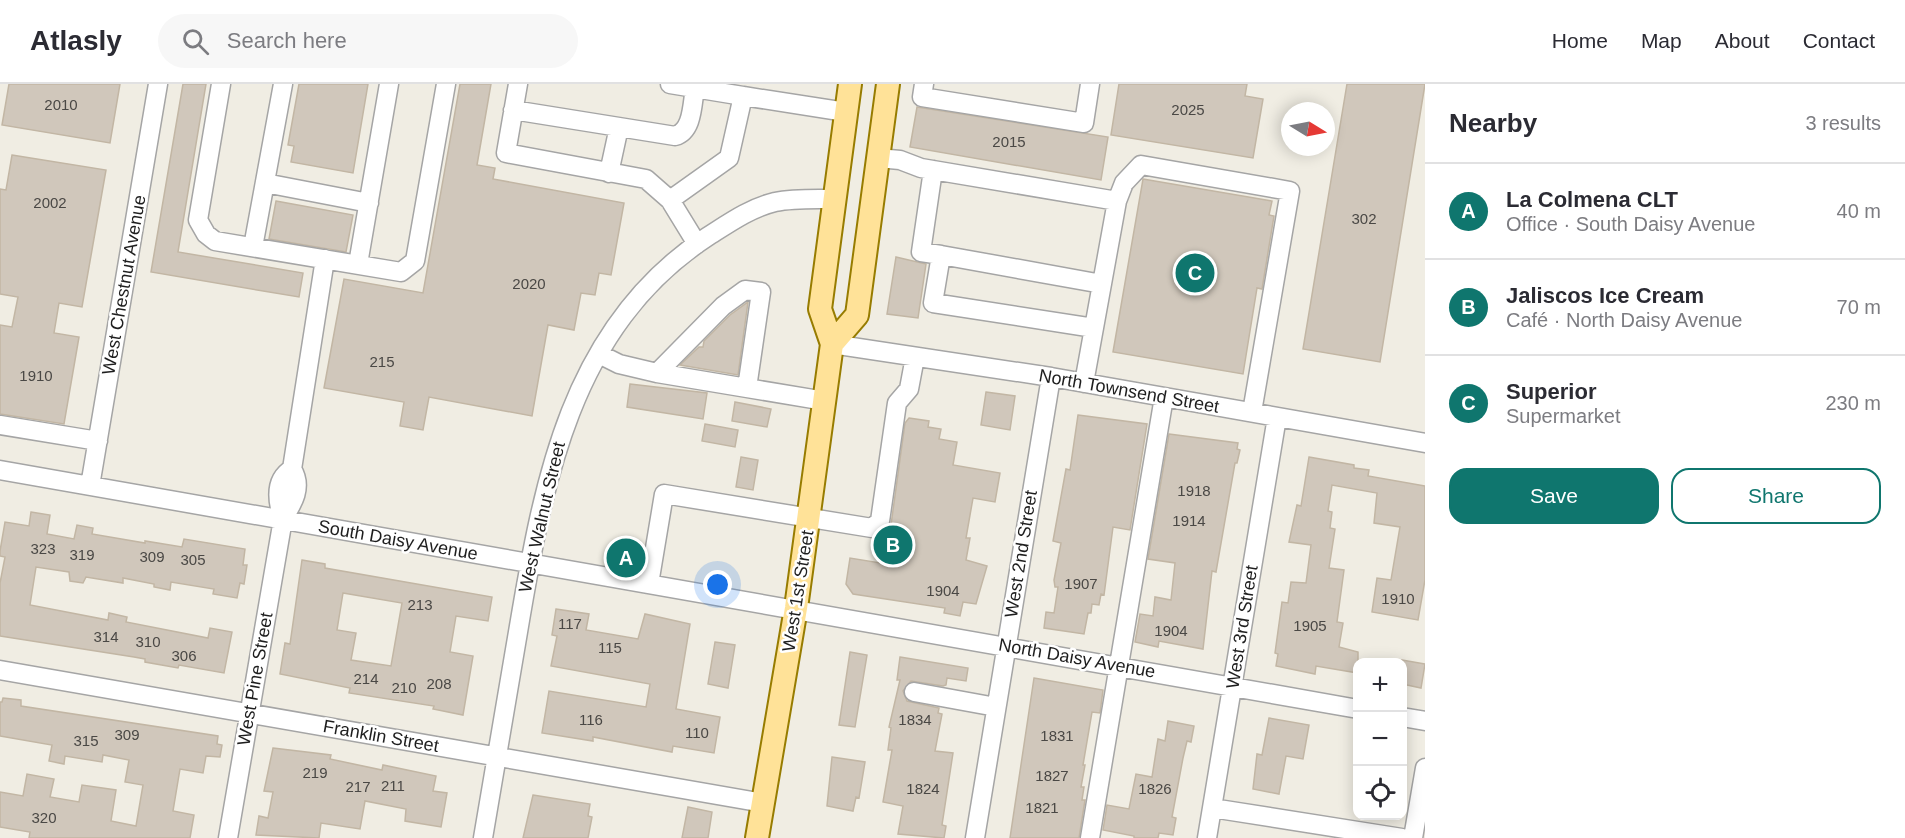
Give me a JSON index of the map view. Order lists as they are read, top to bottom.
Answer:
{
  "streets": {
    "main road": ["West 1st Street"],
    "street": [
      "West Chestnut Avenue",
      "North Townsend Street",
      "West Walnut Street",
      "South Daisy Avenue",
      "West 2nd Street",
      "West 3rd Street",
      "North Daisy Avenue",
      "West Pine Street",
      "Franklin Street"
    ]
  },
  "crossings": [
    ["West Chestnut Avenue", "South Daisy Avenue"],
    ["North Townsend Street", "West 2nd Street"],
    ["North Townsend Street", "West 1st Street"],
    ["North Townsend Street", "West 3rd Street"],
    ["West Walnut Street", "South Daisy Avenue"],
    ["West Walnut Street", "West 1st Street"],
    ["West Walnut Street", "Franklin Street"],
    ["South Daisy Avenue", "West 1st Street"],
    ["South Daisy Avenue", "North Daisy Avenue"],
    ["South Daisy Avenue", "West Pine Street"],
    ["West 2nd Street", "North Daisy Avenue"],
    ["West 1st Street", "North Daisy Avenue"],
    ["West 1st Street", "Franklin Street"],
    ["West 3rd Street", "North Daisy Avenue"],
    ["West Pine Street", "Franklin Street"]
  ],
  "house_numbers": [
    "2010",
    "2025",
    "2015",
    "2002",
    "302",
    "2020",
    "215",
    "1910",
    "1918",
    "1914",
    "323",
    "319",
    "309",
    "305",
    "1907",
    "1904",
    "1910",
    "213",
    "117",
    "1905",
    "1904",
    "314",
    "310",
    "115",
    "306",
    "214",
    "208",
    "210",
    "116",
    "1834",
    "110",
    "309",
    "1831",
    "315",
    "219",
    "1827",
    "211",
    "217",
    "1824",
    "1826",
    "1821",
    "320"
  ],
  "north": "right",
  "page": {
    "header": "Atlasly",
    "search": "Search here",
    "nav": [
      "Home",
      "Map",
      "About",
      "Contact"
    ],
    "heading": ["Nearby", "3 results"],
    "list": [
      {
        "mark": "A",
        "name": "La Colmena CLT",
        "note": "Office · South Daisy Avenue",
        "value": "40 m"
      },
      {
        "mark": "B",
        "name": "Jaliscos Ice Cream",
        "note": "Café · North Daisy Avenue",
        "value": "70 m"
      },
      {
        "mark": "C",
        "name": "Superior",
        "note": "Supermarket",
        "value": "230 m"
      }
    ],
    "pins": ["C", "B", "A"],
    "buttons": ["Save", "Share"],
    "map_buttons": ["+", "−"]
  }
}
